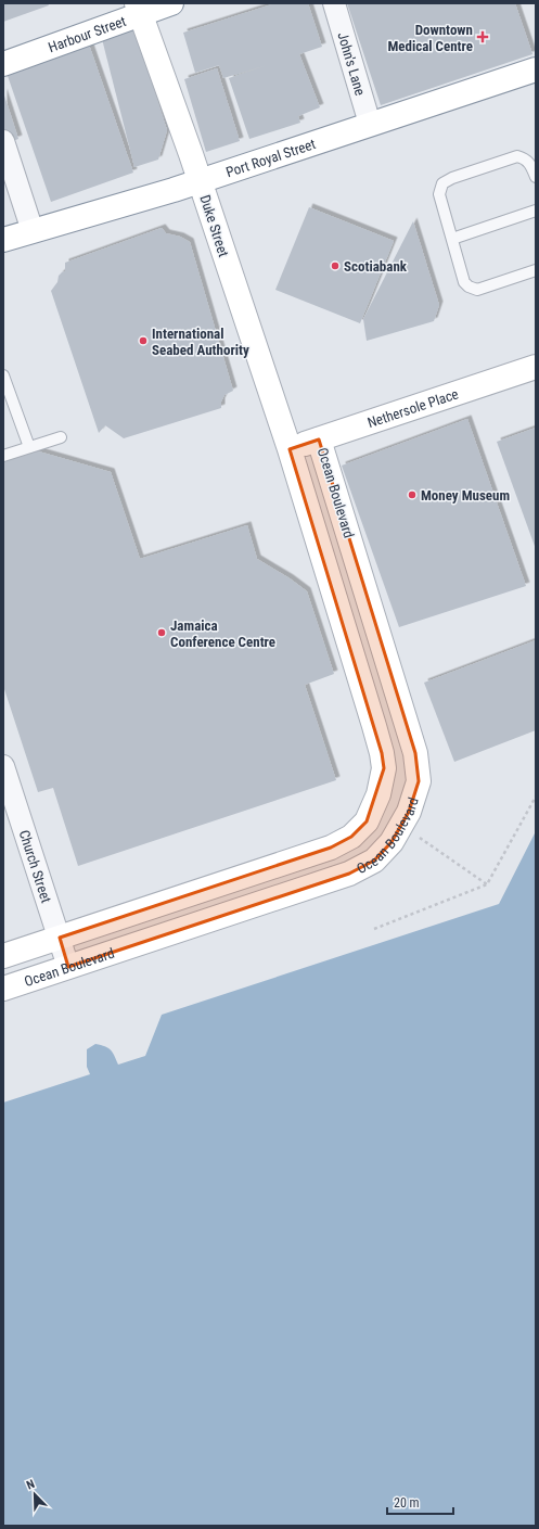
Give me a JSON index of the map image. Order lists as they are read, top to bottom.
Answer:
{
  "streets": {
    "main road": [
      "Harbour Street",
      "Port Royal Street",
      "Duke Street",
      "Nethersole Place",
      "Ocean Boulevard"
    ],
    "street": ["John's Lane", "Church Street"]
  },
  "crossings": [
    ["Harbour Street", "Duke Street"],
    ["John's Lane", "Port Royal Street"],
    ["Port Royal Street", "Duke Street"],
    ["Duke Street", "Nethersole Place"],
    ["Duke Street", "Ocean Boulevard"],
    ["Nethersole Place", "Ocean Boulevard"],
    ["Ocean Boulevard", "Church Street"]
  ],
  "places": {
    "health": ["Downtown Medical Centre"],
    "other": [
      "Scotiabank",
      "International Seabed Authority",
      "Money Museum",
      "Jamaica Conference Centre"
    ]
  },
  "scale_bar": "20 m",
  "north": "top left"
}
